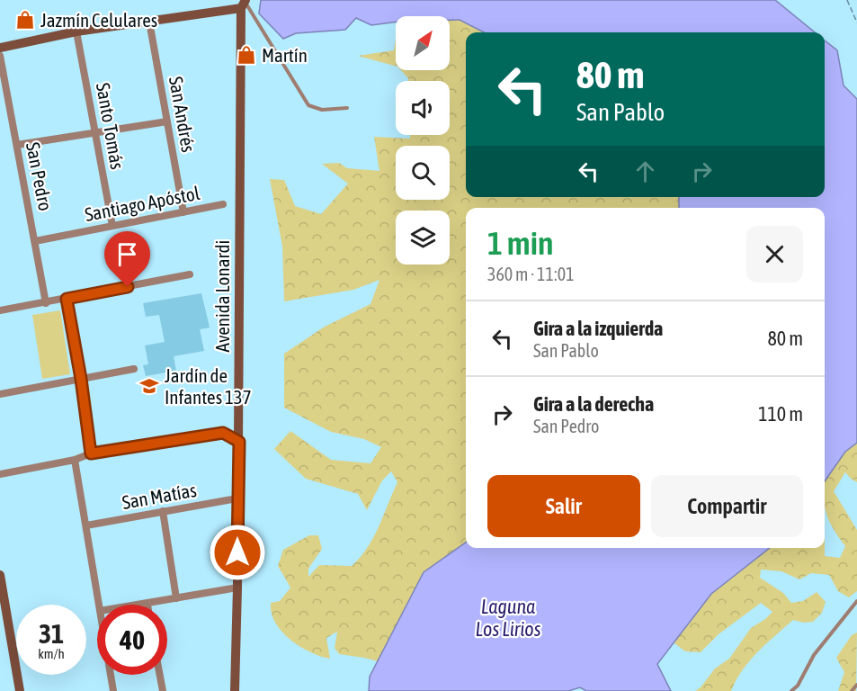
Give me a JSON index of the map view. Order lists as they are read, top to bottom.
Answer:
{
  "streets": {
    "street": [
      "San Andrés",
      "Santo Tomás",
      "San Pedro",
      "Santiago Apóstol",
      "Avenida Lonardi",
      "San Matías"
    ]
  },
  "crossings": [
    ["San Andrés", "Santiago Apóstol"],
    ["Santo Tomás", "Santiago Apóstol"],
    ["San Pedro", "Santiago Apóstol"],
    ["Avenida Lonardi", "San Matías"]
  ],
  "water": ["Laguna Los Lirios"],
  "places": {
    "shop": ["Jazmín Celulares", "Martín"],
    "school or university": ["Jardín de Infantes 137"]
  },
  "north": "top right",
  "page": {
    "turn": ["80 m", "San Pablo"],
    "heading": ["1 min", "360 m · 11:01"],
    "list": [
      {
        "name": "Gira a la izquierda",
        "note": "San Pablo",
        "value": "80 m"
      },
      {
        "name": "Gira a la derecha",
        "note": "San Pedro",
        "value": "110 m"
      }
    ],
    "buttons": ["Salir", "Compartir"],
    "speed": "31 km/h",
    "limit": "40"
  }
}
